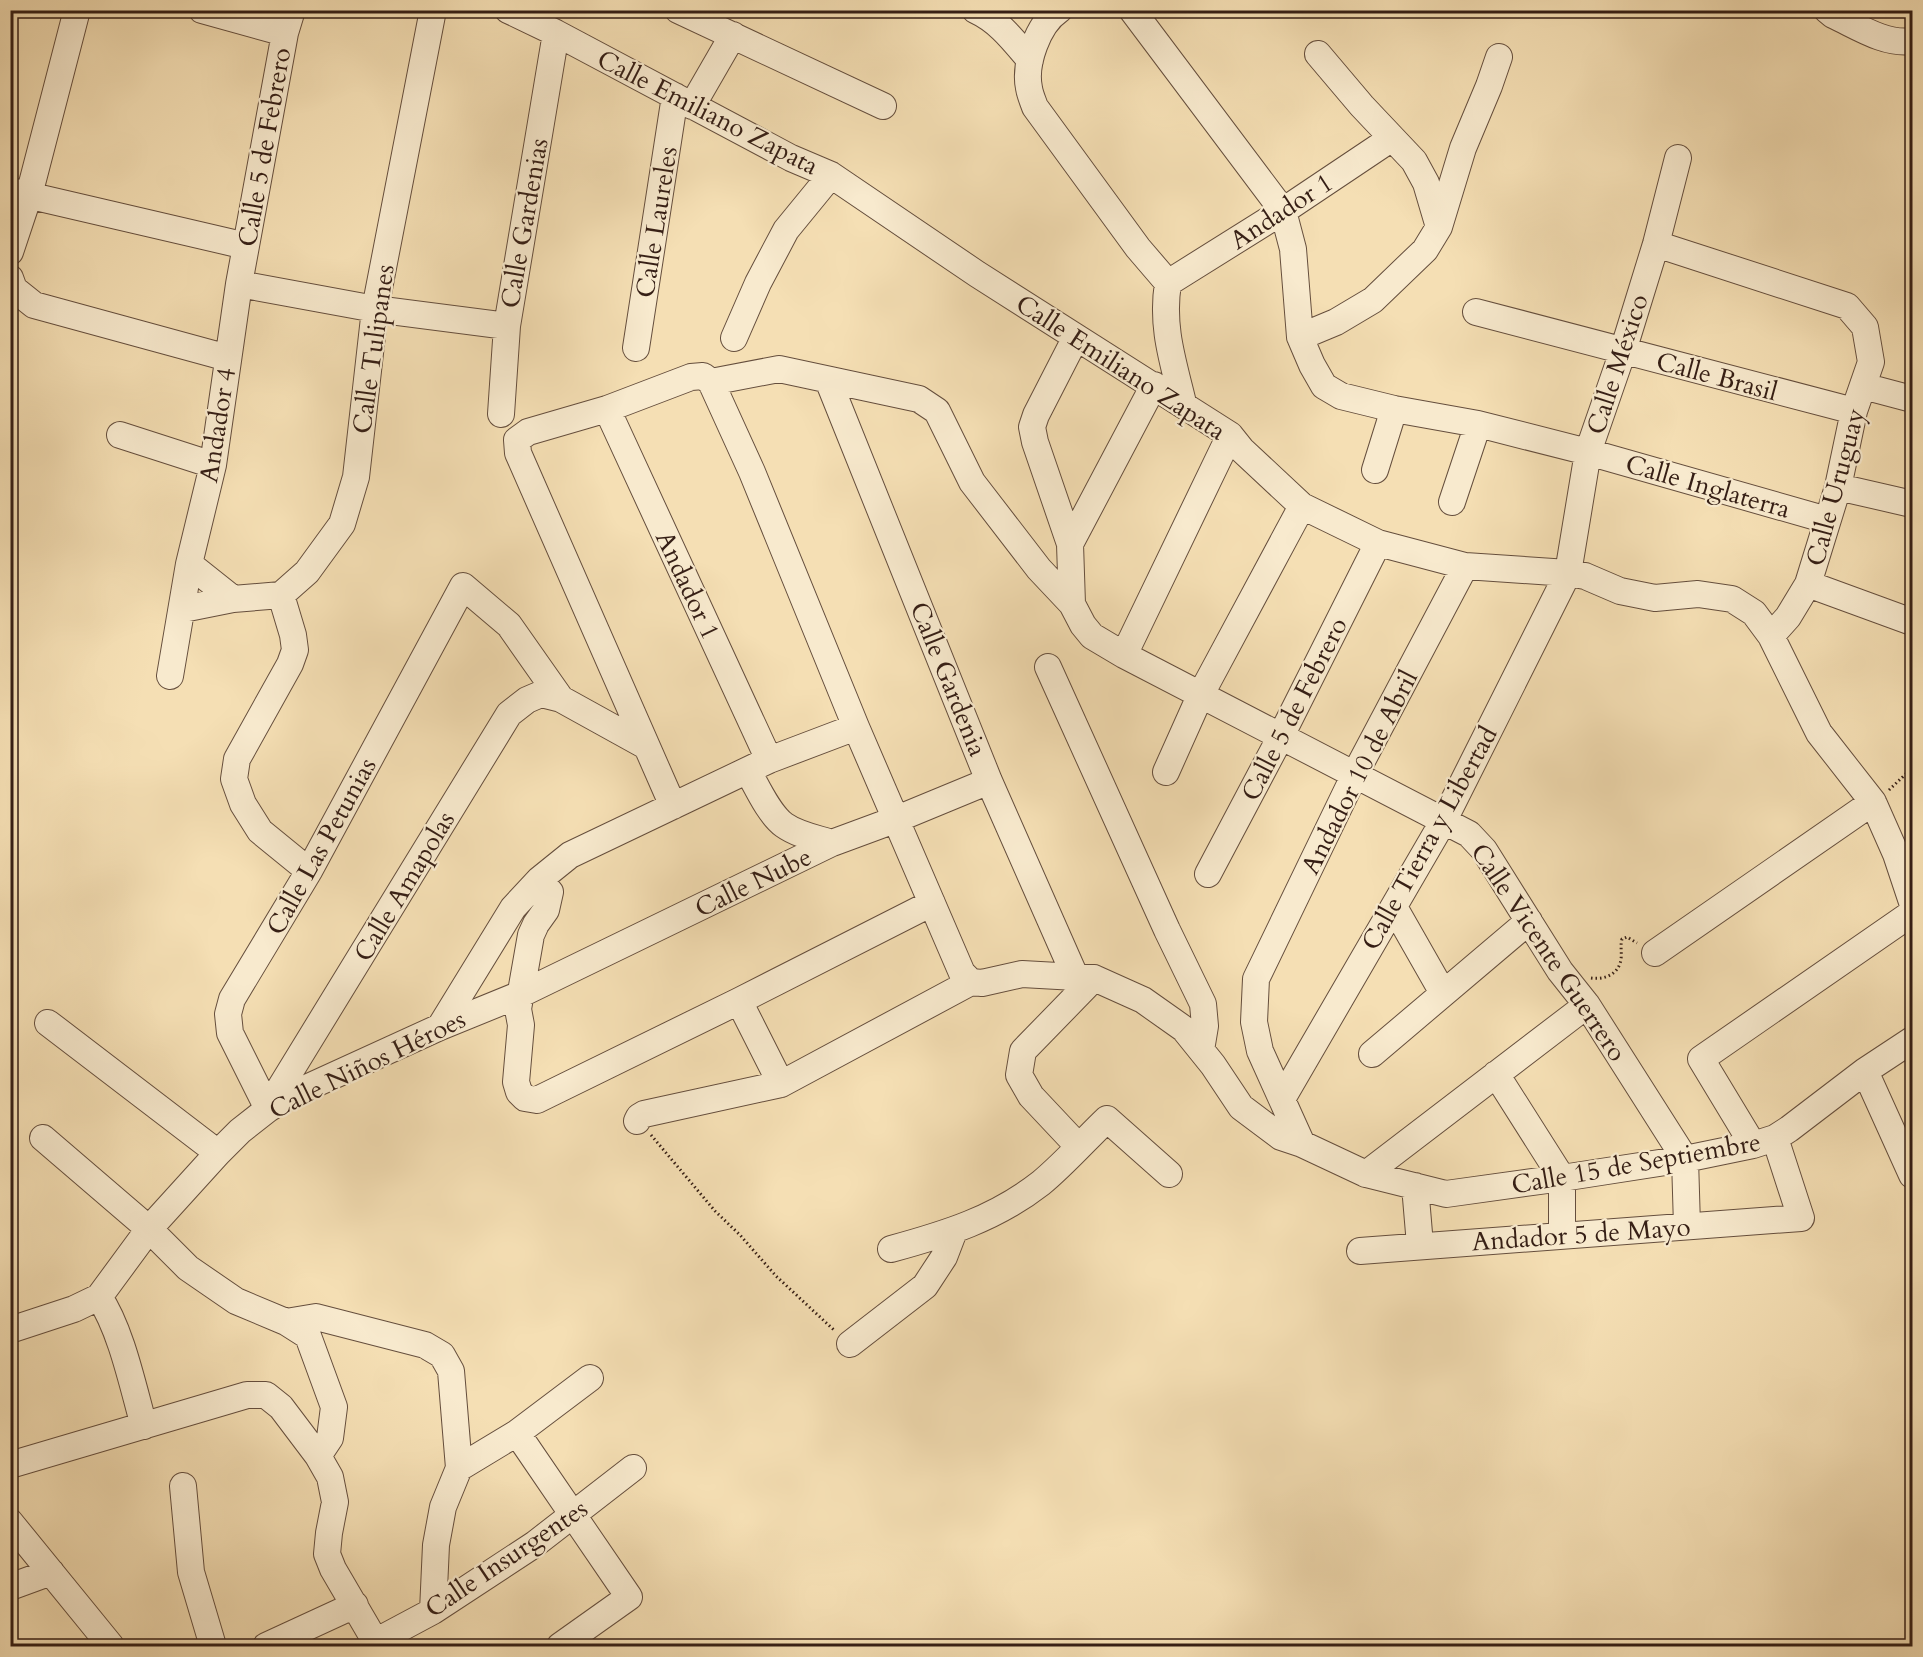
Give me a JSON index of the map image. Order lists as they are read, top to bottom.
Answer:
{
  "streets": {
    "street": [
      "Calle Emiliano Zapata",
      "Calle 5 de Febrero",
      "Andador 1",
      "Calle Laureles",
      "Calle Gardenias",
      "Calle Tulipanes",
      "Calle México",
      "Calle Brasil",
      "Andador 4",
      "Calle Inglaterra",
      "Calle Uruguay",
      "Calle Gardenia",
      "Andador 10 de Abril",
      "Calle Tierra y Libertad",
      "Calle Las Petunias",
      "Calle Nube",
      "Calle Amapolas",
      "Calle Vicente Guerrero",
      "Calle Niños Héroes",
      "Calle 15 de Septiembre",
      "Andador 5 de Mayo",
      "Calle Insurgentes"
    ]
  },
  "crossings": [
    ["Calle Emiliano Zapata", "Calle 5 de Febrero"],
    ["Calle Emiliano Zapata", "Calle Laureles"],
    ["Calle Emiliano Zapata", "Calle Gardenias"],
    ["Calle Emiliano Zapata", "Calle México"],
    ["Calle Emiliano Zapata", "Calle Uruguay"],
    ["Calle Emiliano Zapata", "Andador 10 de Abril"],
    ["Calle Emiliano Zapata", "Calle Tierra y Libertad"],
    ["Calle 5 de Febrero", "Andador 4"],
    ["Calle 5 de Febrero", "Calle Vicente Guerrero"],
    ["Andador 1", "Calle Inglaterra"],
    ["Andador 1", "Calle Nube"],
    ["Calle México", "Calle Brasil"],
    ["Calle México", "Calle Inglaterra"],
    ["Calle México", "Calle Uruguay"],
    ["Calle México", "Calle Tierra y Libertad"],
    ["Calle Brasil", "Calle Uruguay"],
    ["Calle Inglaterra", "Calle Uruguay"],
    ["Calle Gardenia", "Calle Nube"],
    ["Calle Gardenia", "Calle 15 de Septiembre"],
    ["Andador 10 de Abril", "Calle Tierra y Libertad"],
    ["Andador 10 de Abril", "Calle Vicente Guerrero"],
    ["Calle Tierra y Libertad", "Calle Vicente Guerrero"],
    ["Calle Las Petunias", "Calle Amapolas"],
    ["Calle Las Petunias", "Calle Niños Héroes"],
    ["Calle Nube", "Calle Niños Héroes"],
    ["Calle Amapolas", "Calle Niños Héroes"],
    ["Calle Vicente Guerrero", "Calle 15 de Septiembre"],
    ["Calle 15 de Septiembre", "Andador 5 de Mayo"]
  ]
}
